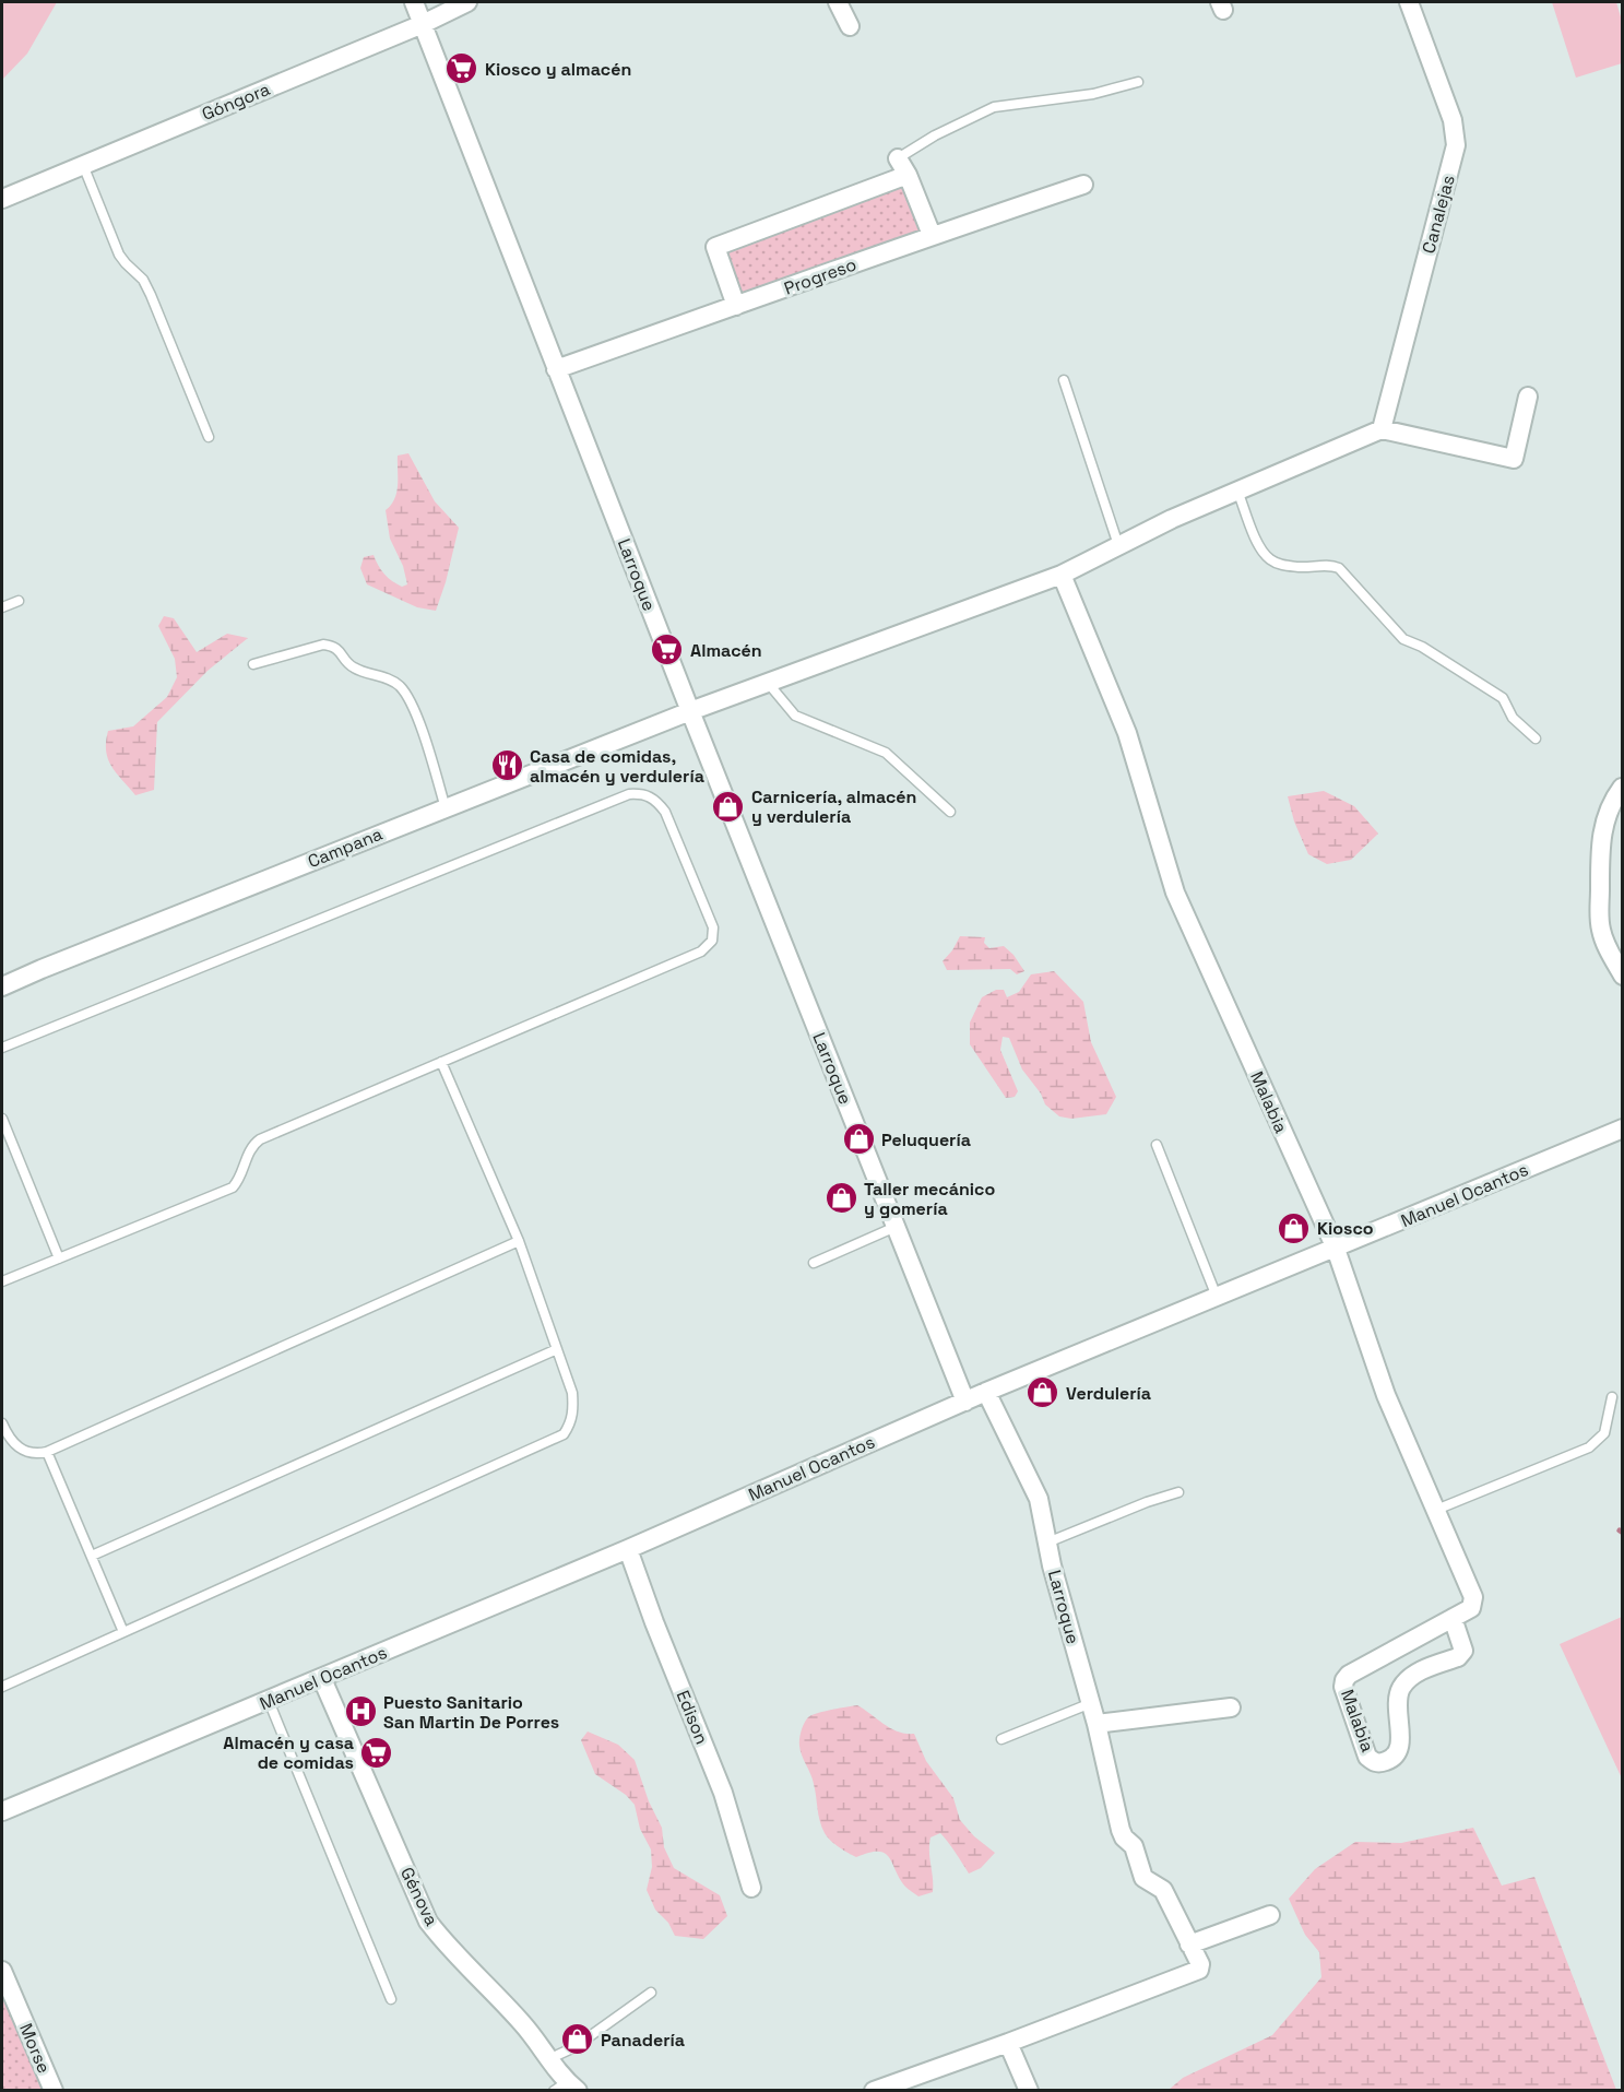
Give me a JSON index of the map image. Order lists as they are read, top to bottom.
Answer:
{
  "streets": {
    "street": [
      "Góngora",
      "Canalejas",
      "Progreso",
      "Larroque",
      "Campana",
      "Malabia",
      "Manuel Ocantos",
      "Edison",
      "Génova",
      "Morse"
    ]
  },
  "crossings": [
    ["Góngora", "Larroque"],
    ["Canalejas", "Campana"],
    ["Progreso", "Larroque"],
    ["Larroque", "Campana"],
    ["Larroque", "Manuel Ocantos"],
    ["Campana", "Malabia"],
    ["Malabia", "Manuel Ocantos"],
    ["Manuel Ocantos", "Edison"],
    ["Manuel Ocantos", "Génova"]
  ],
  "places": {
    "supermarket": ["Kiosco y almacén", "Almacén", "Almacén y casa de comidas"],
    "restaurant": ["Casa de comidas, almacén y verdulería"],
    "shop": [
      "Carnicería, almacén y verdulería",
      "Peluquería",
      "Taller mecánico y gomería",
      "Kiosco",
      "Verdulería",
      "Panadería"
    ],
    "hospital": ["Puesto Sanitario San Martin De Porres"]
  }
}
